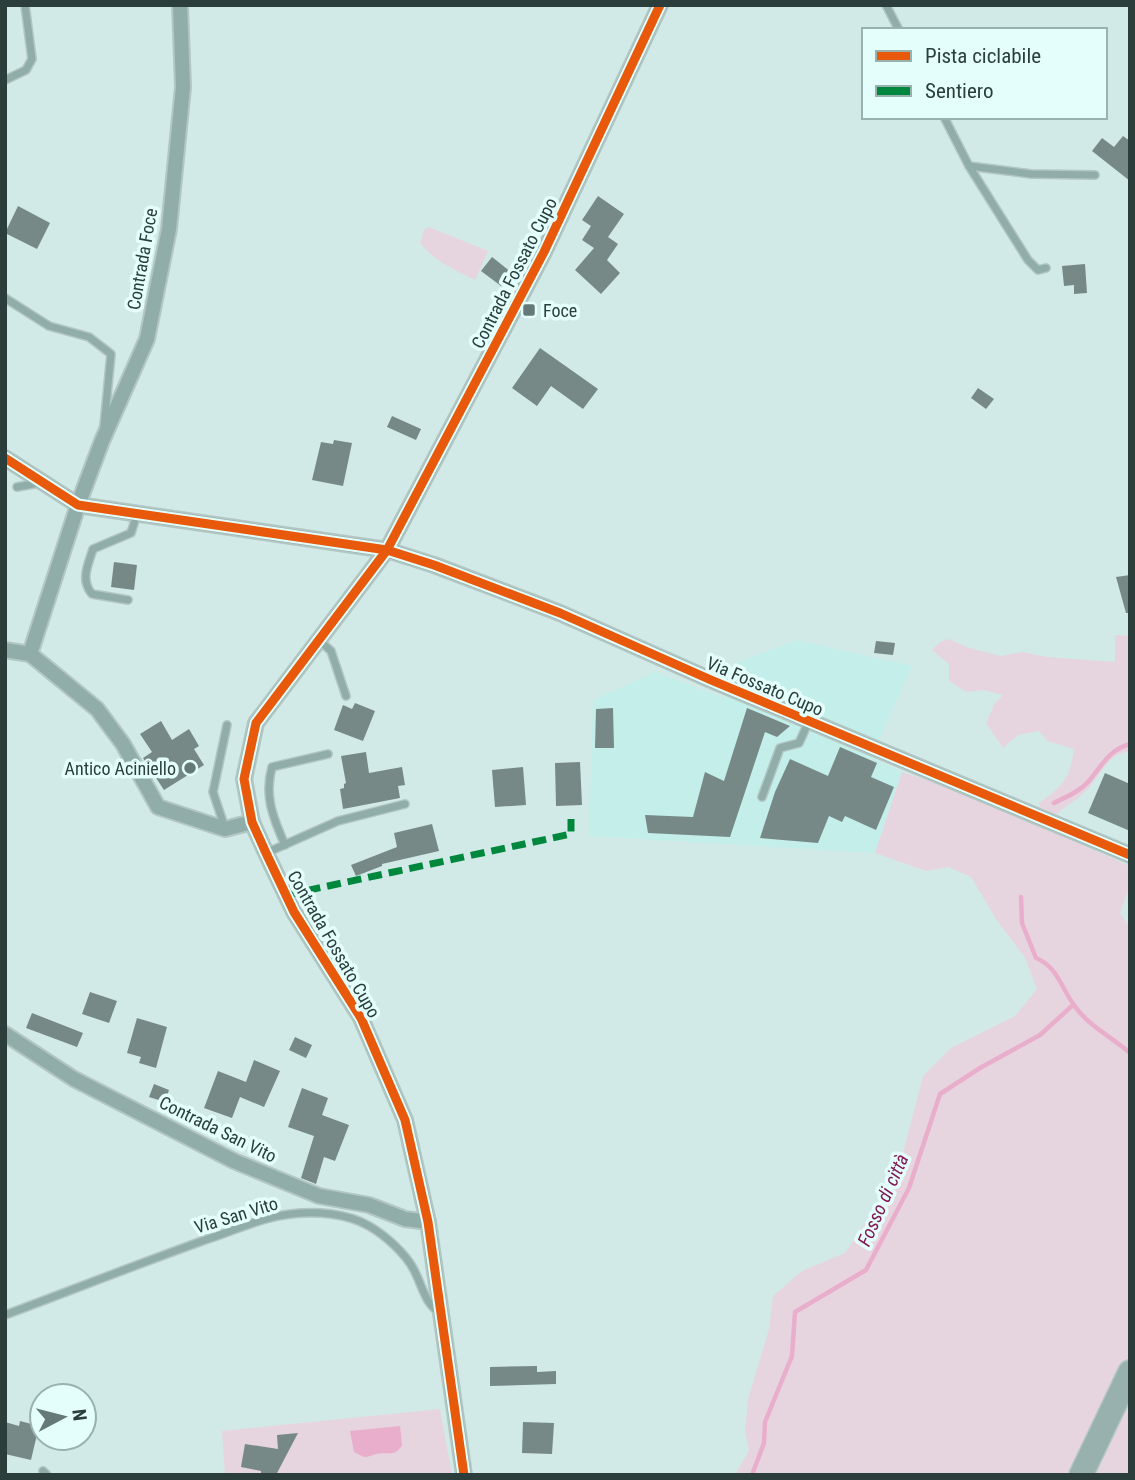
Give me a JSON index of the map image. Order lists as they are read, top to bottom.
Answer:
{
  "streets": {
    "street": [
      "Contrada Foce",
      "Contrada Fossato Cupo",
      "Via Fossato Cupo",
      "Contrada San Vito"
    ],
    "lane": ["Via San Vito"]
  },
  "crossings": [
    ["Contrada Fossato Cupo", "Via Fossato Cupo"],
    ["Contrada Fossato Cupo", "Contrada San Vito"],
    ["Contrada Fossato Cupo", "Via San Vito"]
  ],
  "water": ["Fosso di città"],
  "places": {
    "transit": ["Foce"],
    "other": ["Antico Aciniello"]
  },
  "legend": ["Pista ciclabile", "Sentiero"],
  "north": "right"
}
